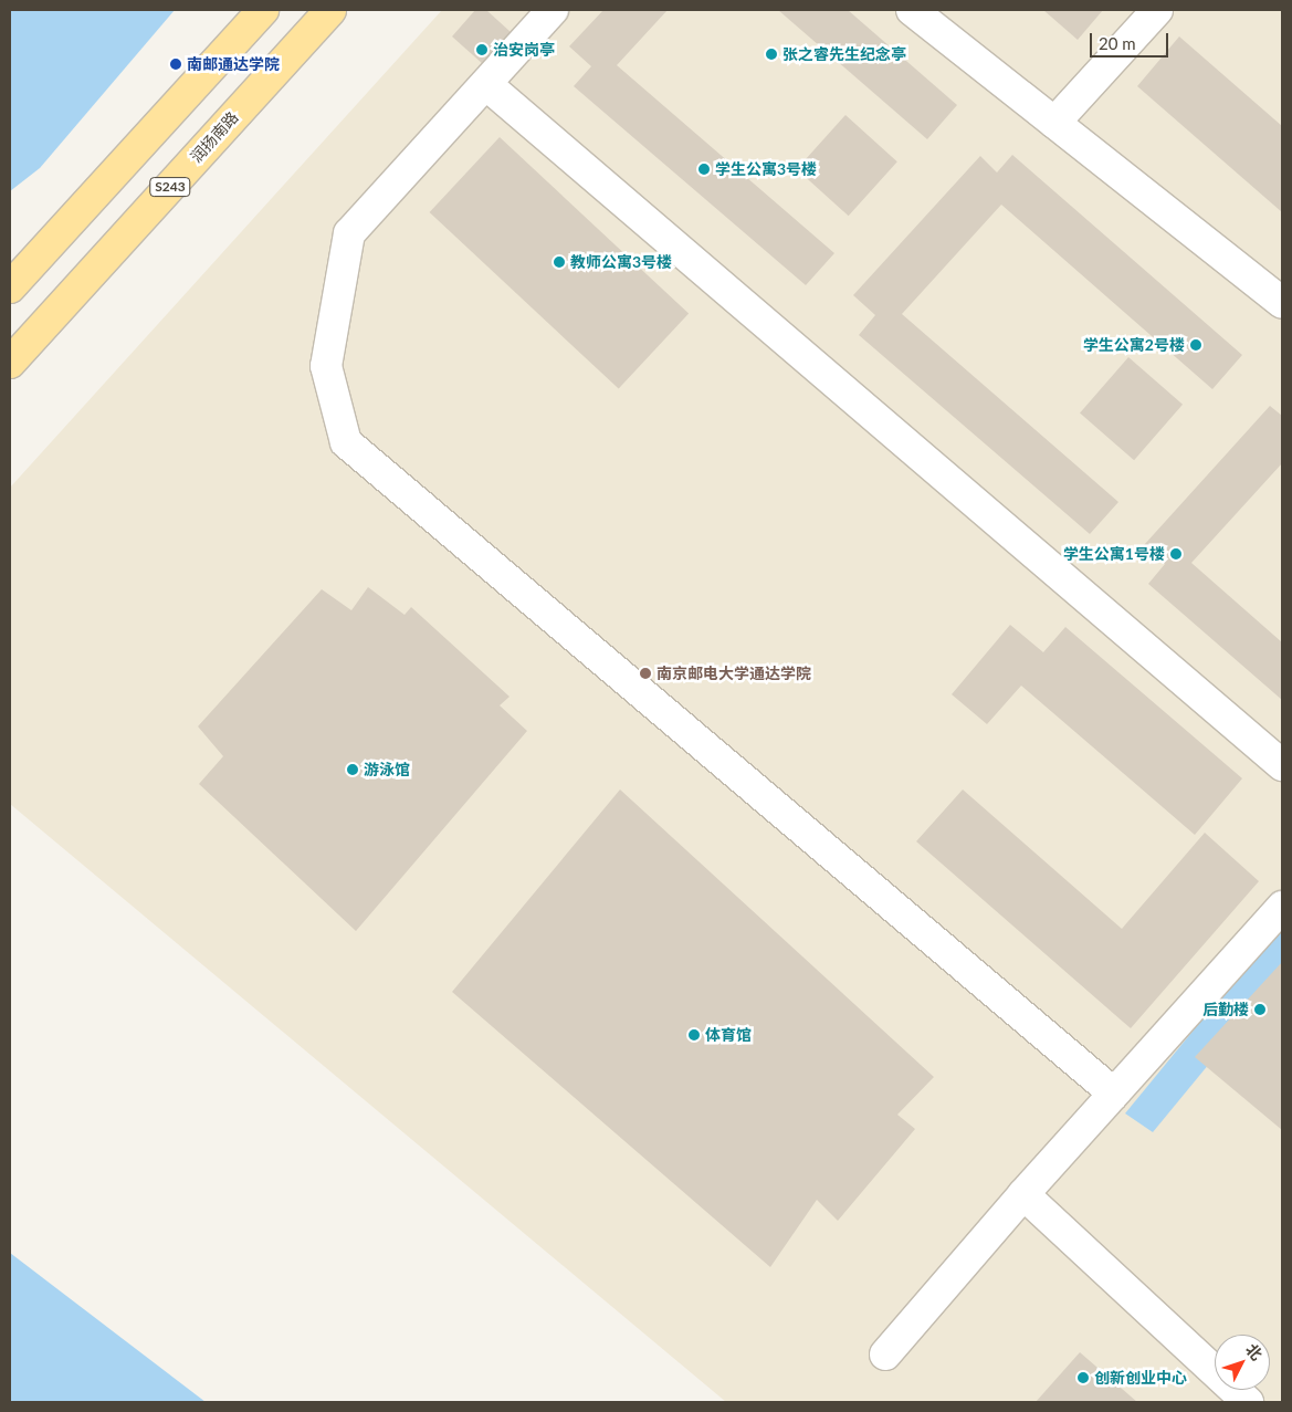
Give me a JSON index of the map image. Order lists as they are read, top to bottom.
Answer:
{
  "streets": {
    "main road": ["润扬南路", "S243"]
  },
  "places": [
    "治安岗亭",
    "张之睿先生纪念亭",
    "南邮通达学院",
    "学生公寓3号楼",
    "教师公寓3号楼",
    "学生公寓2号楼",
    "学生公寓1号楼",
    "南京邮电大学通达学院",
    "游泳馆",
    "后勤楼",
    "体育馆",
    "创新创业中心"
  ],
  "scale_bar": "20 m",
  "north": "top right"
}
